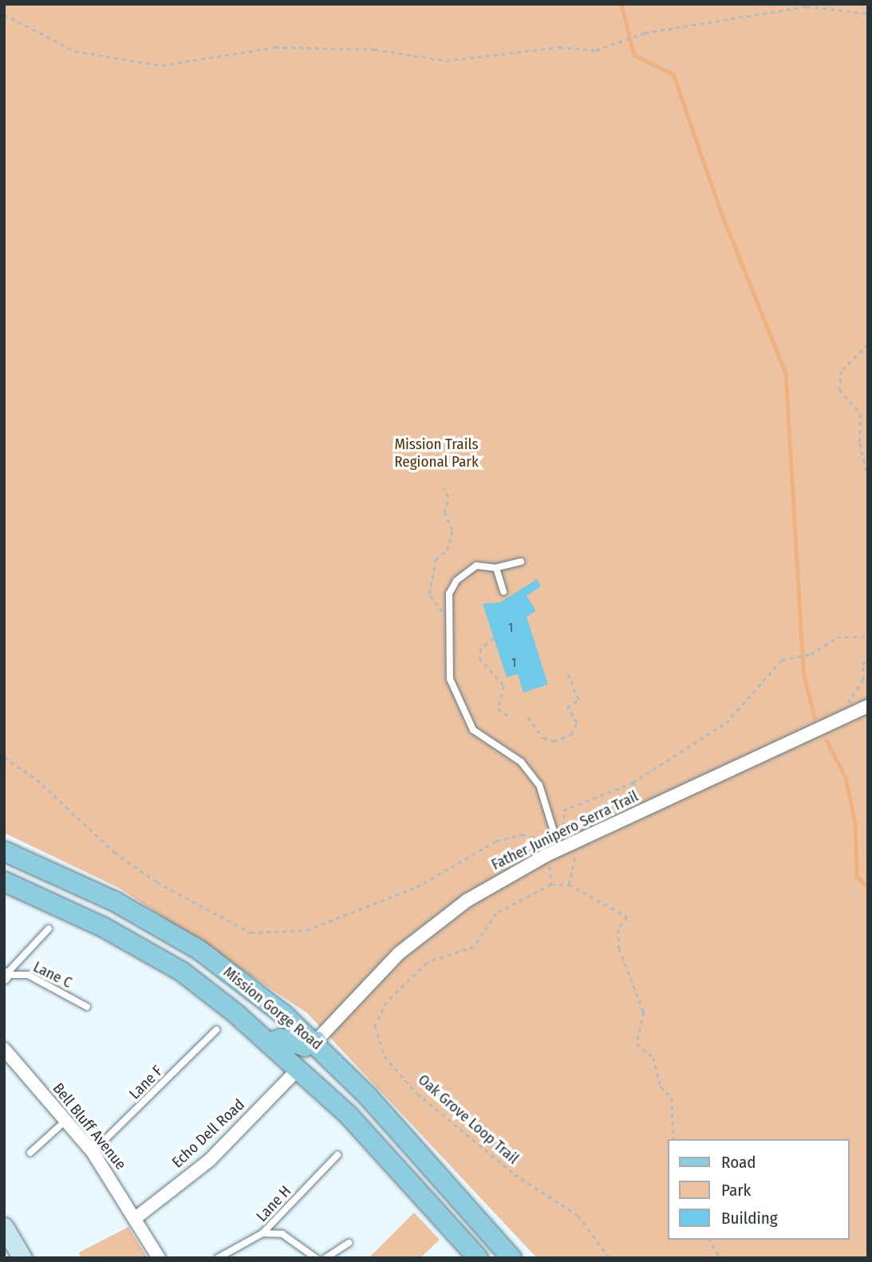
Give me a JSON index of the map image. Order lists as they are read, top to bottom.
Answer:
{
  "streets": {
    "main road": ["Mission Gorge Road"],
    "street": ["Father Junipero Serra Trail", "Bell Bluff Avenue", "Echo Dell Road"],
    "lane": ["Lane C", "Lane F", "Lane H"],
    "path": ["Oak Grove Loop Trail"]
  },
  "crossings": [
    ["Father Junipero Serra Trail", "Mission Gorge Road"],
    ["Mission Gorge Road", "Echo Dell Road"],
    ["Lane F", "Bell Bluff Avenue"],
    ["Bell Bluff Avenue", "Echo Dell Road"]
  ],
  "parks": ["Mission Trails Regional Park"],
  "house_numbers": ["1", "1"],
  "legend": ["Road", "Park", "Building"]
}
